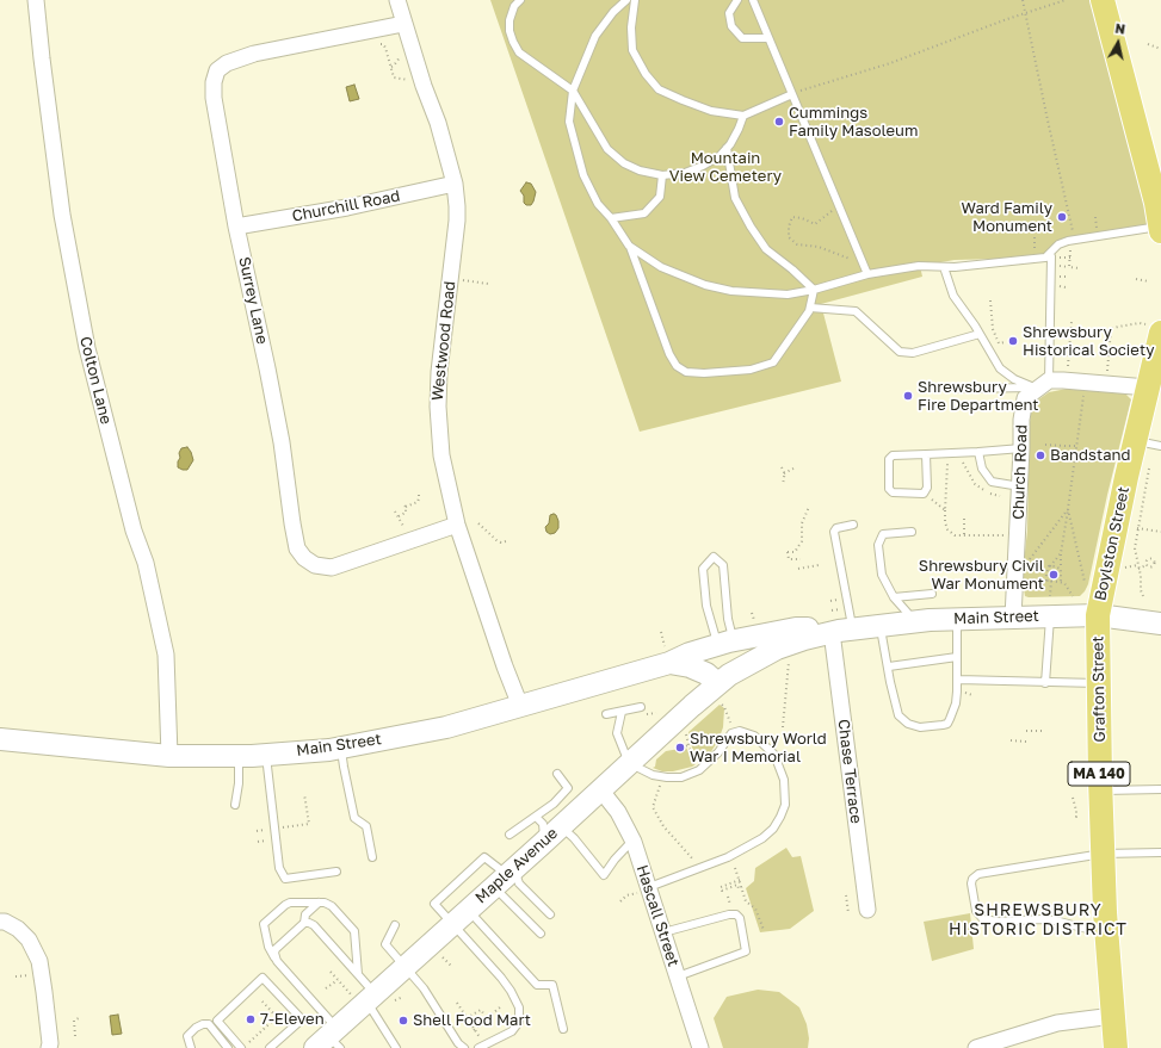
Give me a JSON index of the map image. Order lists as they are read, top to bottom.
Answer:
{
  "streets": {
    "main road": [
      "Boylston Street",
      "Main Street",
      "Grafton Street",
      "MA 140",
      "Maple Avenue"
    ],
    "street": [
      "Churchill Road",
      "Surrey Lane",
      "Westwood Road",
      "Colton Lane",
      "Church Road",
      "Chase Terrace",
      "Hascall Street"
    ]
  },
  "crossings": [
    ["Churchill Road", "Surrey Lane"],
    ["Churchill Road", "Westwood Road"],
    ["Surrey Lane", "Westwood Road"],
    ["Westwood Road", "Main Street"],
    ["Colton Lane", "Main Street"],
    ["Church Road", "Main Street"],
    ["Boylston Street", "Main Street"],
    ["Boylston Street", "Grafton Street"],
    ["Main Street", "Grafton Street"],
    ["Main Street", "Chase Terrace"],
    ["Main Street", "Maple Avenue"],
    ["Maple Avenue", "Hascall Street"]
  ],
  "districts": ["SHREWSBURY HISTORIC DISTRICT"],
  "parks": ["Mountain View Cemetery"],
  "places": [
    "Cummings Family Masoleum",
    "Ward Family Monument",
    "Shrewsbury Historical Society",
    "Shrewsbury Fire Department",
    "Bandstand",
    "Shrewsbury Civil War Monument",
    "Shrewsbury World War I Memorial",
    "7-Eleven",
    "Shell Food Mart"
  ],
  "north": "top"
}
